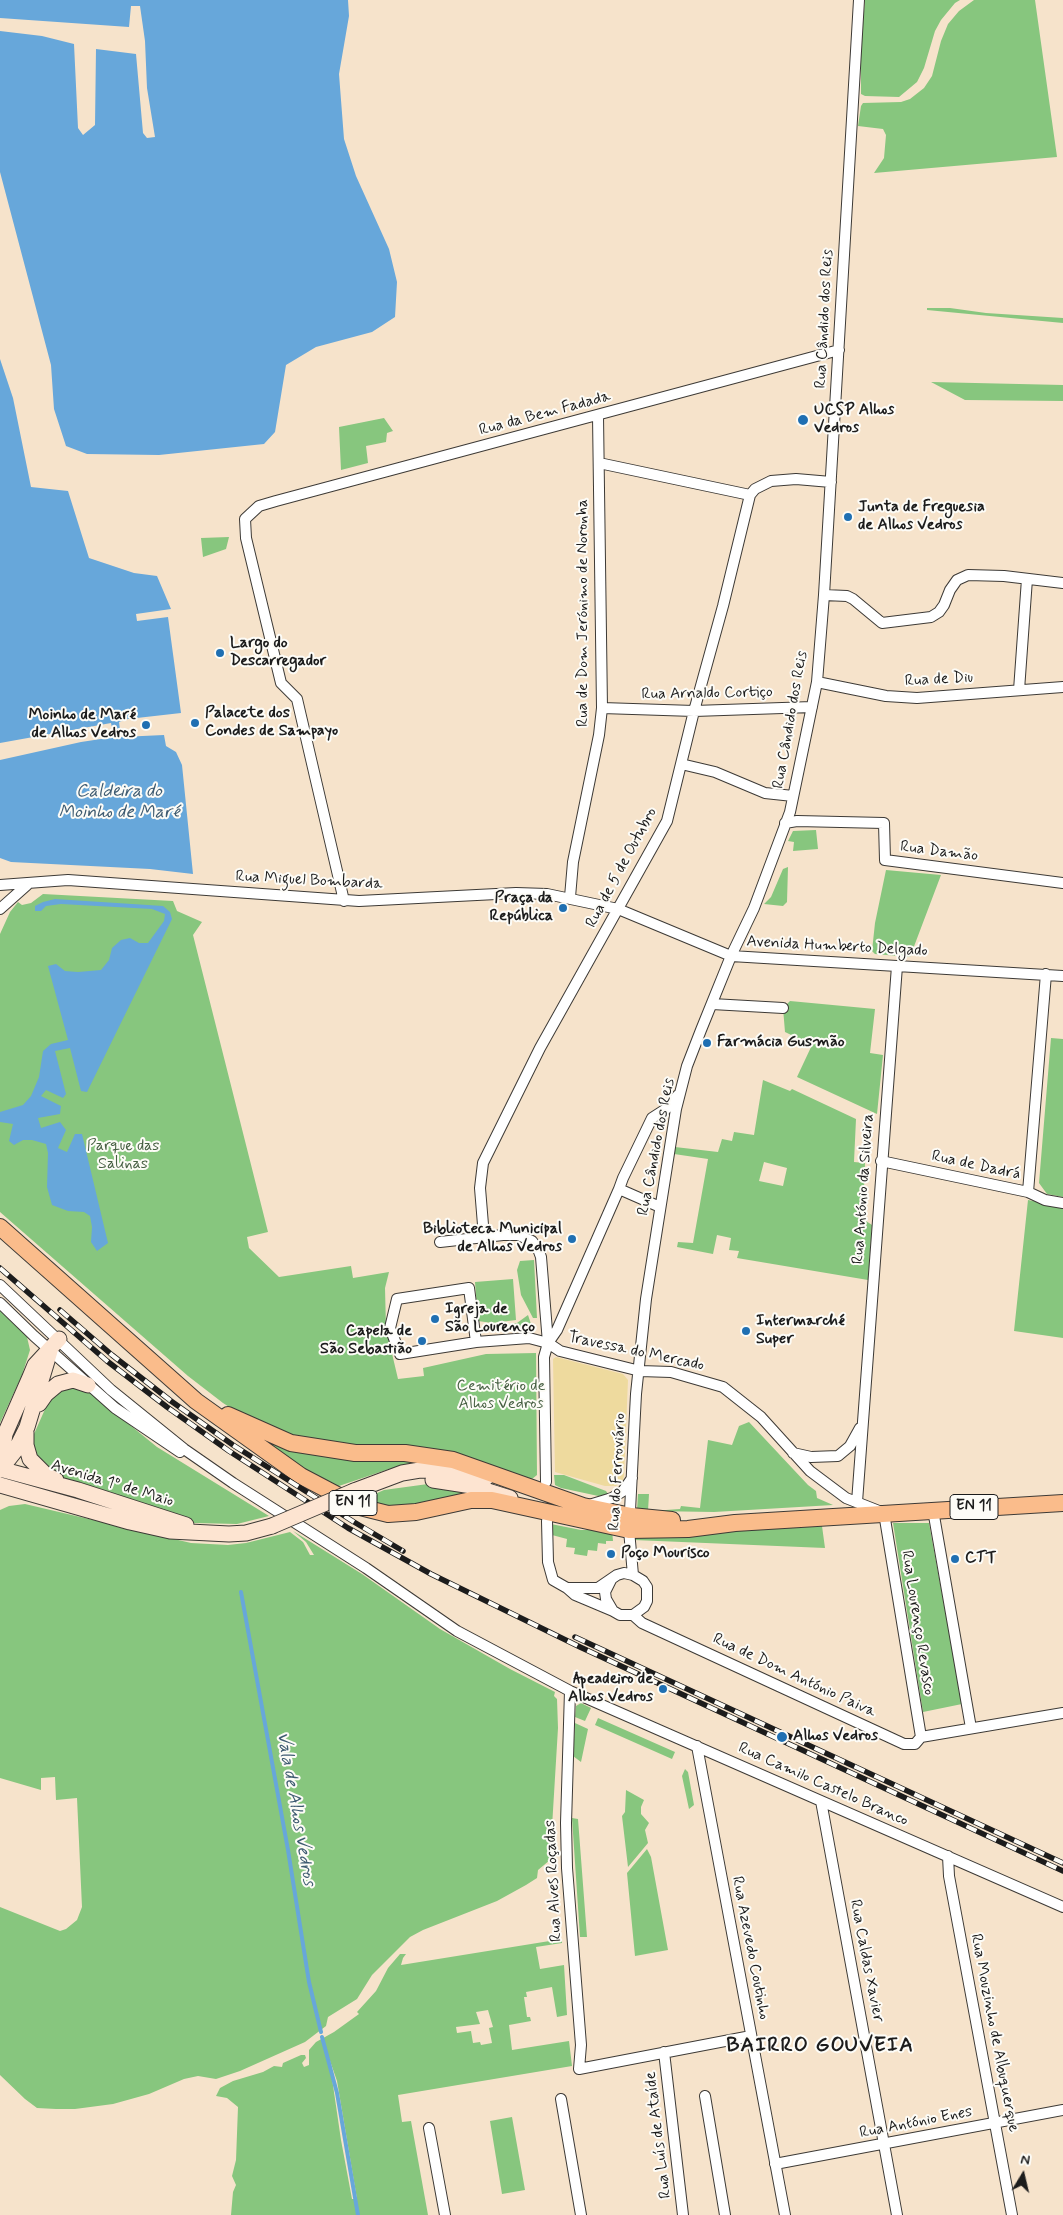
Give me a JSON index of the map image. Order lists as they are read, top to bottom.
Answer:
{
  "streets": {
    "main road": ["Avenida 1º de Maio", "EN 11"],
    "street": [
      "Rua Cândido dos Reis",
      "Rua da Bem Fadada",
      "Rua de Dom Jerónimo de Noronha",
      "Rua de Diu",
      "Rua Arnaldo Cortiço",
      "Rua Damão",
      "Rua de 5 de Outubro",
      "Rua Miguel Bombarda",
      "Avenida Humberto Delgado",
      "Rua de Dadrá",
      "Rua António da Silveira",
      "Travessa do Mercado",
      "Rua do Ferroviário",
      "Rua Lourenço Revasco",
      "Rua de Dom António Paiva",
      "Rua Camilo Castelo Branco",
      "Rua Alves Roçadas",
      "Rua Azevedo Coutinho",
      "Rua Caldas Xavier",
      "Rua Mouzinho de Albuquerque",
      "Rua António Enes",
      "Rua Luís de Ataíde"
    ]
  },
  "crossings": [
    ["Rua Cândido dos Reis", "Rua da Bem Fadada"],
    ["Rua Cândido dos Reis", "Rua de Diu"],
    ["Rua Cândido dos Reis", "Rua Arnaldo Cortiço"],
    ["Rua Cândido dos Reis", "Rua Damão"],
    ["Rua Cândido dos Reis", "Avenida Humberto Delgado"],
    ["Rua Cândido dos Reis", "Travessa do Mercado"],
    ["Rua Cândido dos Reis", "Rua do Ferroviário"],
    ["Rua da Bem Fadada", "Rua de Dom Jerónimo de Noronha"],
    ["Rua da Bem Fadada", "Rua Miguel Bombarda"],
    ["Rua de Dom Jerónimo de Noronha", "Rua Arnaldo Cortiço"],
    ["Rua de Dom Jerónimo de Noronha", "Rua Miguel Bombarda"],
    ["Rua Arnaldo Cortiço", "Rua de 5 de Outubro"],
    ["Rua de 5 de Outubro", "Rua Miguel Bombarda"],
    ["Rua de 5 de Outubro", "Avenida Humberto Delgado"],
    ["Rua Miguel Bombarda", "Avenida Humberto Delgado"],
    ["Avenida Humberto Delgado", "Rua António da Silveira"],
    ["Rua de Dadrá", "Rua António da Silveira"],
    ["Rua António da Silveira", "Travessa do Mercado"],
    ["Travessa do Mercado", "Rua do Ferroviário"],
    ["Travessa do Mercado", "EN 11"],
    ["Travessa do Mercado", "Rua Lourenço Revasco"],
    ["Rua do Ferroviário", "EN 11"],
    ["Rua do Ferroviário", "Rua de Dom António Paiva"],
    ["EN 11", "Rua Lourenço Revasco"],
    ["Rua Lourenço Revasco", "Rua de Dom António Paiva"],
    ["Rua Camilo Castelo Branco", "Rua Alves Roçadas"],
    ["Rua Camilo Castelo Branco", "Rua Azevedo Coutinho"],
    ["Rua Camilo Castelo Branco", "Rua Caldas Xavier"],
    ["Rua Camilo Castelo Branco", "Rua Mouzinho de Albuquerque"],
    ["Rua Alves Roçadas", "Rua Luís de Ataíde"],
    ["Rua Azevedo Coutinho", "Rua António Enes"],
    ["Rua Azevedo Coutinho", "Rua Luís de Ataíde"],
    ["Rua Caldas Xavier", "Rua António Enes"],
    ["Rua Mouzinho de Albuquerque", "Rua António Enes"]
  ],
  "districts": ["BAIRRO GOUVEIA"],
  "water": ["Caldeira do Moinho de Maré", "Vala de Alhos Vedros"],
  "parks": ["Parque das Salinas", "Cemitério de Alhos Vedros"],
  "places": [
    "UCSP Alhos Vedros",
    "Junta de Freguesia de Alhos Vedros",
    "Largo do Descarregador",
    "Palacete dos Condes de Sampayo",
    "Moinho de Maré de Alhos Vedros",
    "Praça da República",
    "Farmácia Gusmão",
    "Biblioteca Municipal de Alhos Vedros",
    "Igreja de São Lourenço",
    "Intermarché Super",
    "Capela de São Sebastião",
    "Poço Mourisco",
    "CTT",
    "Apeadeiro de Alhos Vedros",
    "Alhos Vedros"
  ],
  "north": "top"
}
